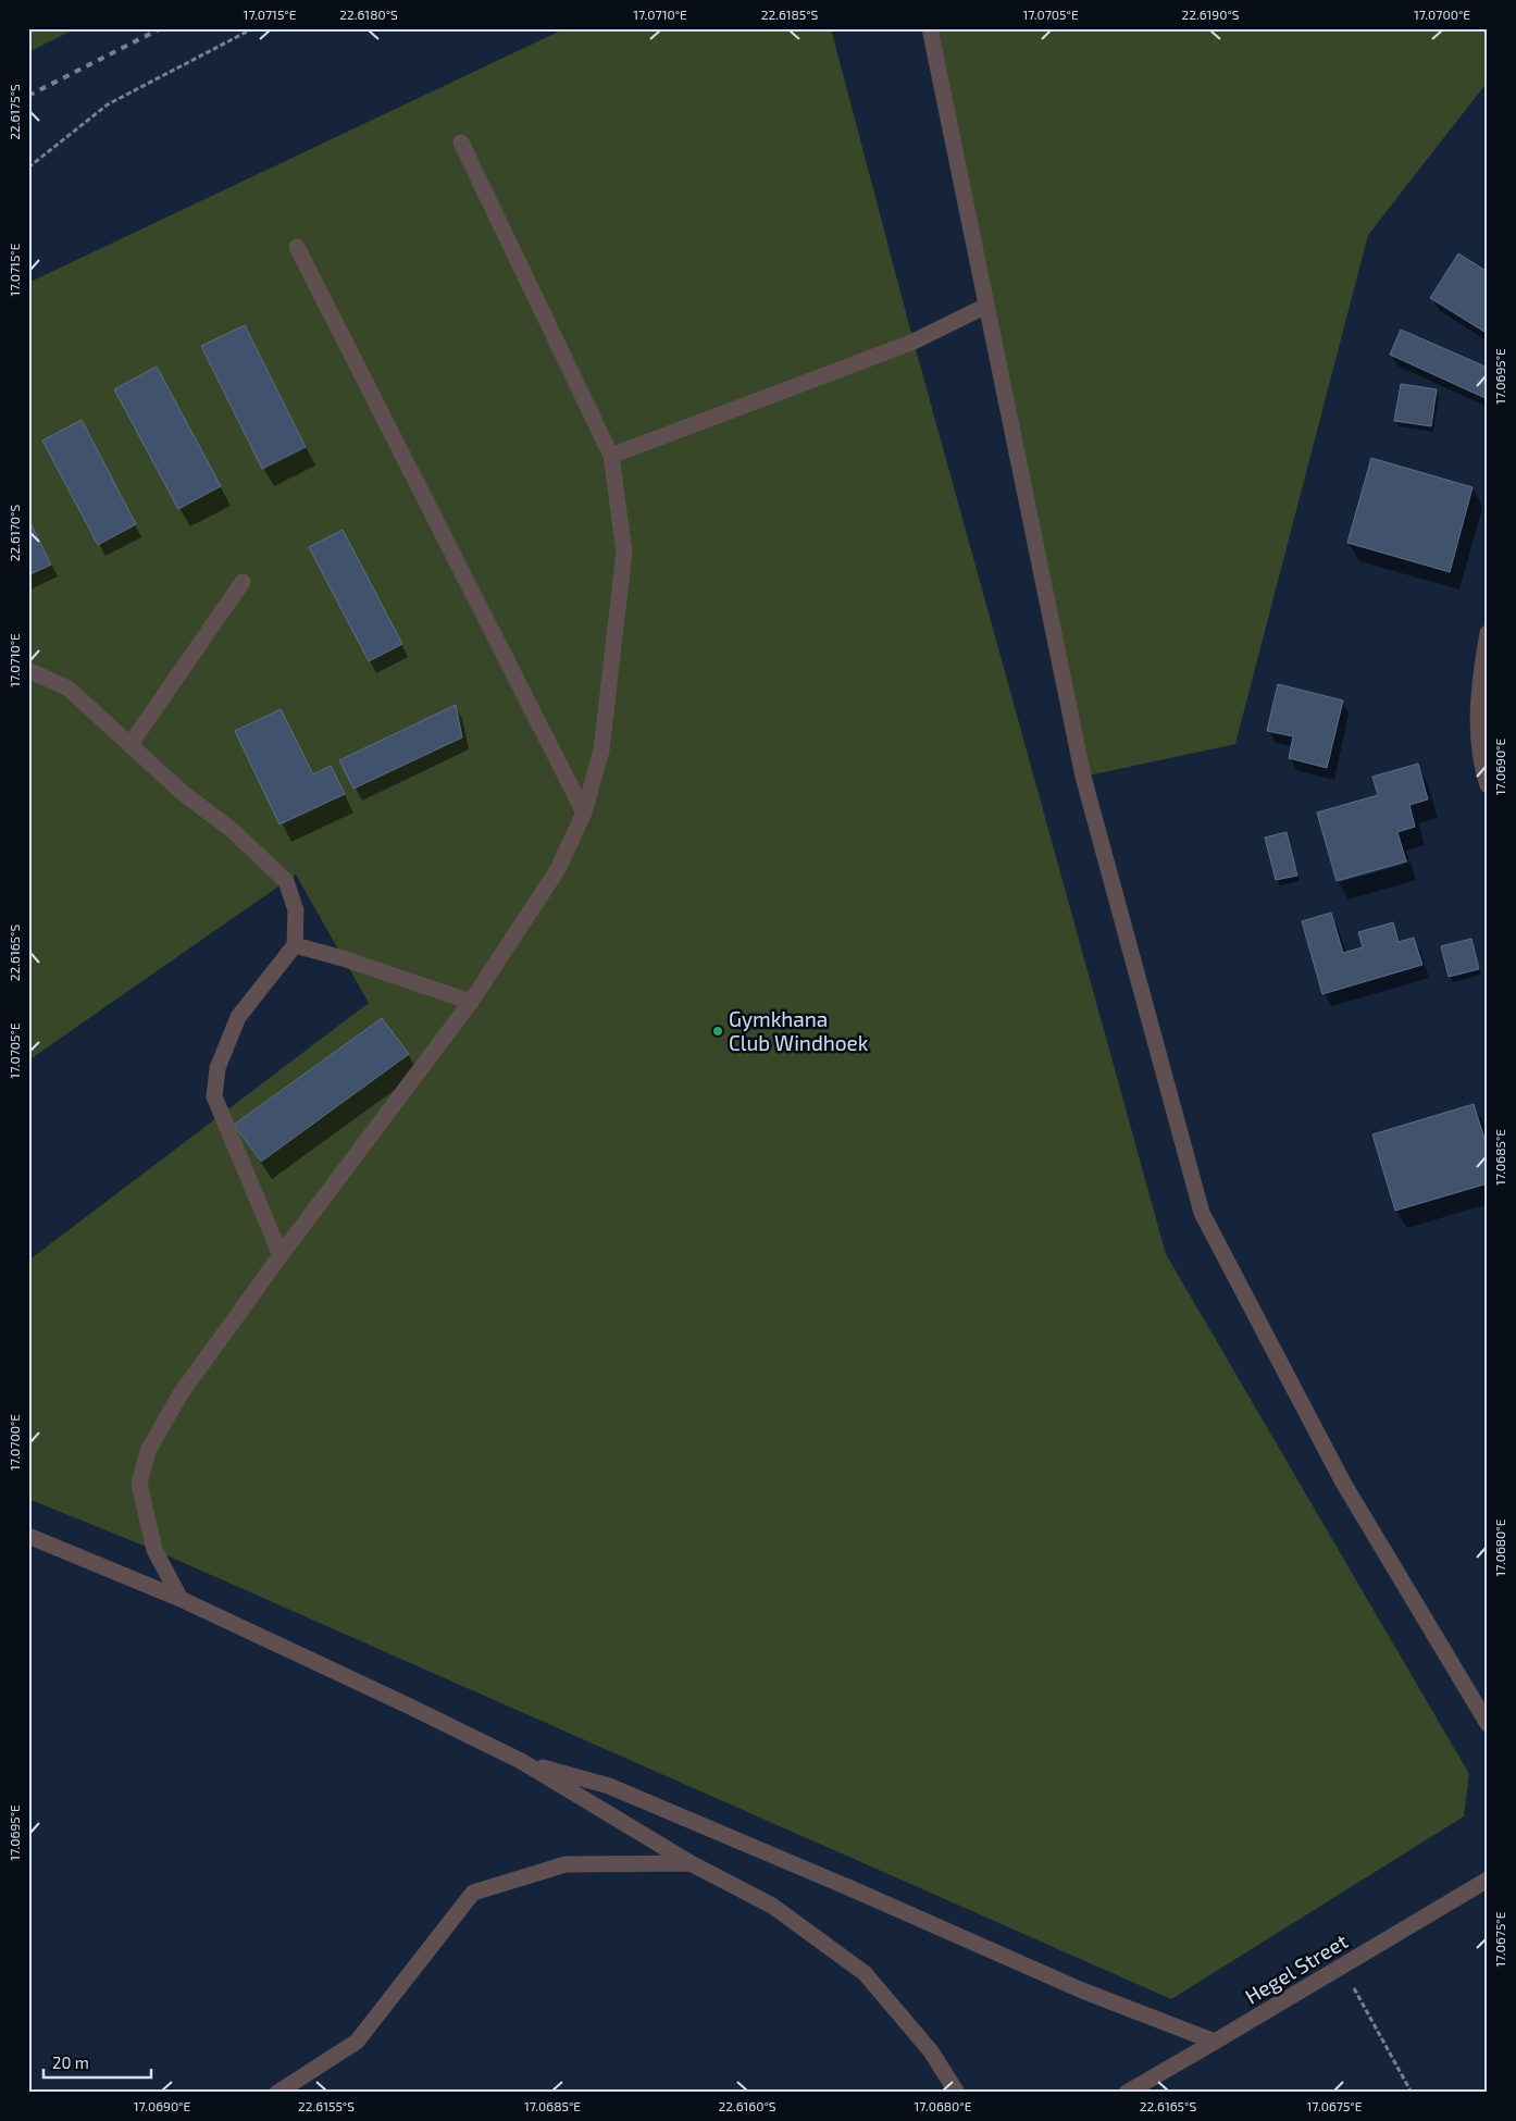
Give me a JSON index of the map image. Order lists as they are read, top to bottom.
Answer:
{
  "streets": {
    "street": ["Hegel Street"]
  },
  "places": ["Gymkhana Club Windhoek"],
  "scale_bar": "20 m",
  "coordinates": [
    "17.0715°E",
    "22.6180°S",
    "17.0710°E",
    "22.6185°S",
    "17.0705°E",
    "22.6190°S",
    "17.0700°E",
    "22.6175°S",
    "17.0695°E",
    "22.6170°S",
    "17.0690°E",
    "22.6165°S",
    "17.0685°E",
    "17.0680°E",
    "17.0675°E",
    "22.6155°S",
    "22.6160°S"
  ]
}
